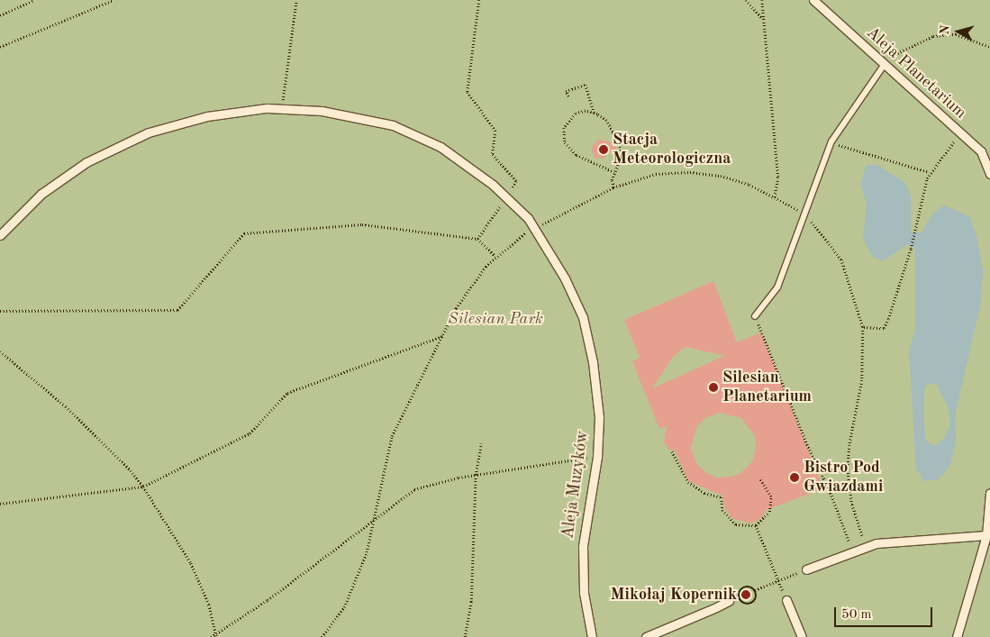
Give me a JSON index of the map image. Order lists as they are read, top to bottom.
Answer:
{
  "streets": {
    "street": ["Aleja Planetarium", "Aleja Muzyków"]
  },
  "parks": ["Silesian Park"],
  "places": [
    "Stacja Meteorologiczna",
    "Silesian Planetarium",
    "Bistro Pod Gwiazdami",
    "Mikołaj Kopernik"
  ],
  "scale_bar": "50 m",
  "north": "left"
}
